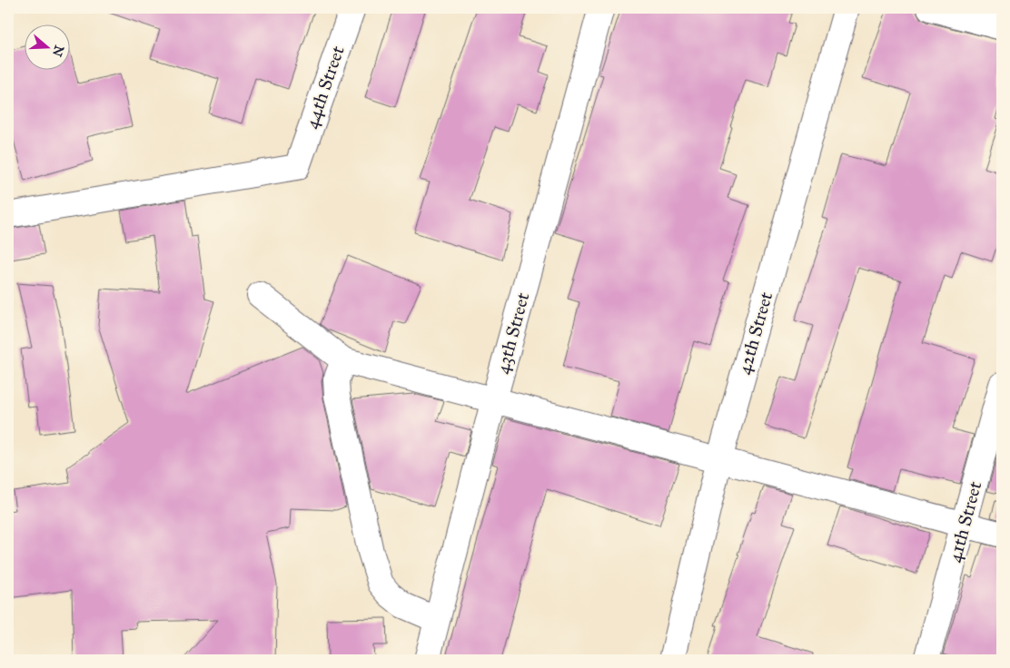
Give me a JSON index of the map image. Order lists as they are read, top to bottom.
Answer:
{
  "streets": {
    "street": [
      "44th Street",
      "43th Street",
      "42th Street",
      "41th Street"
    ]
  },
  "north": "right"
}
